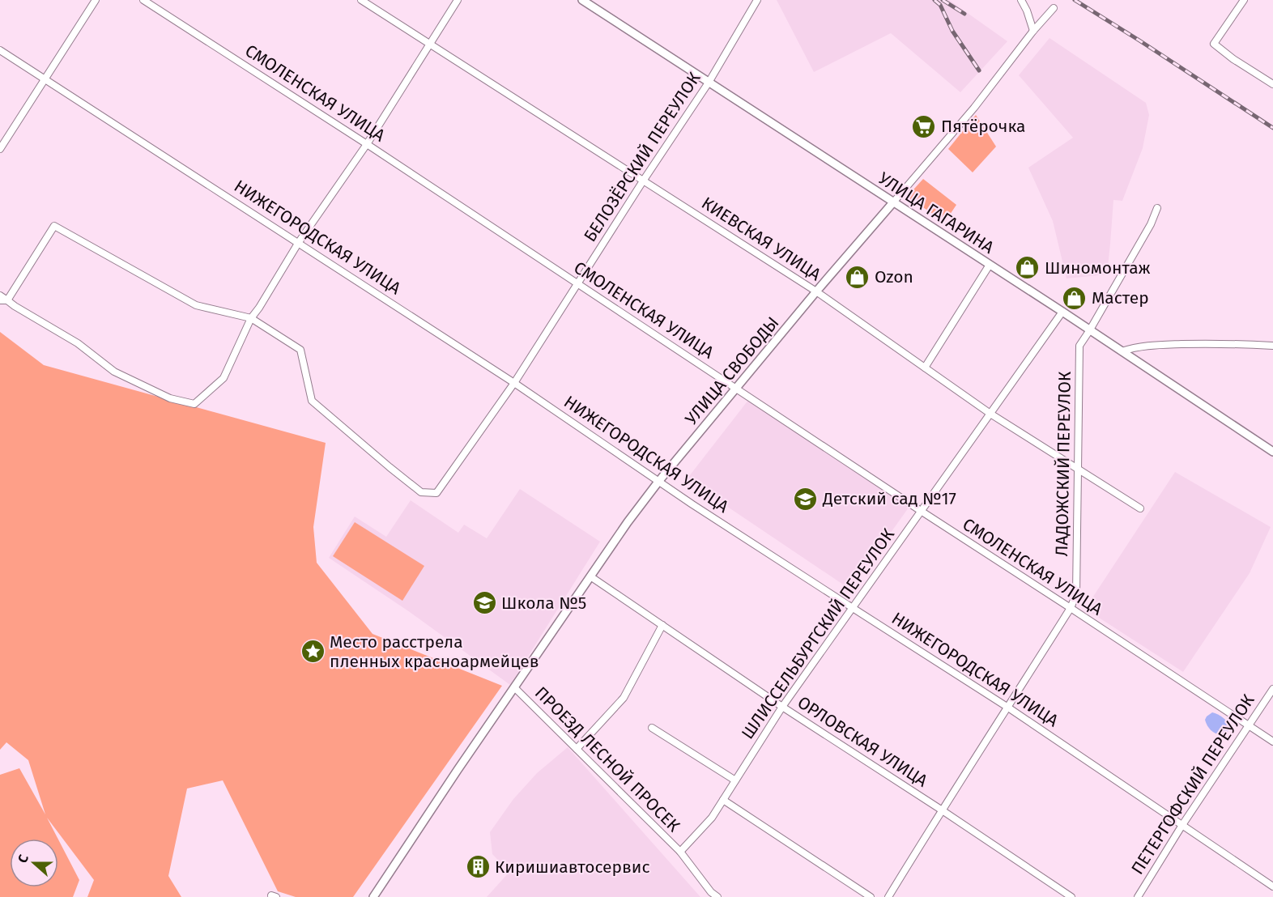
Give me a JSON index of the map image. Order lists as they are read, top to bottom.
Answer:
{
  "streets": {
    "street": [
      "СМОЛЕНСКАЯ УЛИЦА",
      "БЕЛОЗЁРСКИЙ ПЕРЕУЛОК",
      "УЛИЦА ГАГАРИНА",
      "НИЖЕГОРОДСКАЯ УЛИЦА",
      "КИЕВСКАЯ УЛИЦА",
      "УЛИЦА СВОБОДЫ",
      "ЛАДОЖСКИЙ ПЕРЕУЛОК",
      "ШЛИССЕЛЬБУРГСКИЙ ПЕРЕУЛОК",
      "ОРЛОВСКАЯ УЛИЦА",
      "ПРОЕЗД ЛЕСНОЙ ПРОСЕК",
      "ПЕТЕРГОФСКИЙ ПЕРЕУЛОК"
    ]
  },
  "crossings": [
    ["СМОЛЕНСКАЯ УЛИЦА", "БЕЛОЗЁРСКИЙ ПЕРЕУЛОК"],
    ["СМОЛЕНСКАЯ УЛИЦА", "УЛИЦА СВОБОДЫ"],
    ["СМОЛЕНСКАЯ УЛИЦА", "ЛАДОЖСКИЙ ПЕРЕУЛОК"],
    ["СМОЛЕНСКАЯ УЛИЦА", "ШЛИССЕЛЬБУРГСКИЙ ПЕРЕУЛОК"],
    ["СМОЛЕНСКАЯ УЛИЦА", "ПЕТЕРГОФСКИЙ ПЕРЕУЛОК"],
    ["БЕЛОЗЁРСКИЙ ПЕРЕУЛОК", "УЛИЦА ГАГАРИНА"],
    ["БЕЛОЗЁРСКИЙ ПЕРЕУЛОК", "НИЖЕГОРОДСКАЯ УЛИЦА"],
    ["БЕЛОЗЁРСКИЙ ПЕРЕУЛОК", "КИЕВСКАЯ УЛИЦА"],
    ["УЛИЦА ГАГАРИНА", "УЛИЦА СВОБОДЫ"],
    ["УЛИЦА ГАГАРИНА", "ЛАДОЖСКИЙ ПЕРЕУЛОК"],
    ["УЛИЦА ГАГАРИНА", "ШЛИССЕЛЬБУРГСКИЙ ПЕРЕУЛОК"],
    ["НИЖЕГОРОДСКАЯ УЛИЦА", "УЛИЦА СВОБОДЫ"],
    ["НИЖЕГОРОДСКАЯ УЛИЦА", "ЛАДОЖСКИЙ ПЕРЕУЛОК"],
    ["НИЖЕГОРОДСКАЯ УЛИЦА", "ШЛИССЕЛЬБУРГСКИЙ ПЕРЕУЛОК"],
    ["НИЖЕГОРОДСКАЯ УЛИЦА", "ПЕТЕРГОФСКИЙ ПЕРЕУЛОК"],
    ["КИЕВСКАЯ УЛИЦА", "УЛИЦА СВОБОДЫ"],
    ["КИЕВСКАЯ УЛИЦА", "ЛАДОЖСКИЙ ПЕРЕУЛОК"],
    ["КИЕВСКАЯ УЛИЦА", "ШЛИССЕЛЬБУРГСКИЙ ПЕРЕУЛОК"],
    ["УЛИЦА СВОБОДЫ", "ОРЛОВСКАЯ УЛИЦА"],
    ["УЛИЦА СВОБОДЫ", "ПРОЕЗД ЛЕСНОЙ ПРОСЕК"],
    ["ЛАДОЖСКИЙ ПЕРЕУЛОК", "ОРЛОВСКАЯ УЛИЦА"],
    ["ШЛИССЕЛЬБУРГСКИЙ ПЕРЕУЛОК", "ОРЛОВСКАЯ УЛИЦА"],
    ["ШЛИССЕЛЬБУРГСКИЙ ПЕРЕУЛОК", "ПРОЕЗД ЛЕСНОЙ ПРОСЕК"]
  ],
  "places": {
    "supermarket": ["Пятёрочка"],
    "shop": ["Шиномонтаж", "Ozon", "Мастер"],
    "school or university": ["Детский сад №17", "Школа №5"],
    "place": ["Место расстрела пленных красноармейцев"],
    "building": ["Киришиавтосервис"]
  },
  "north": "left"
}
